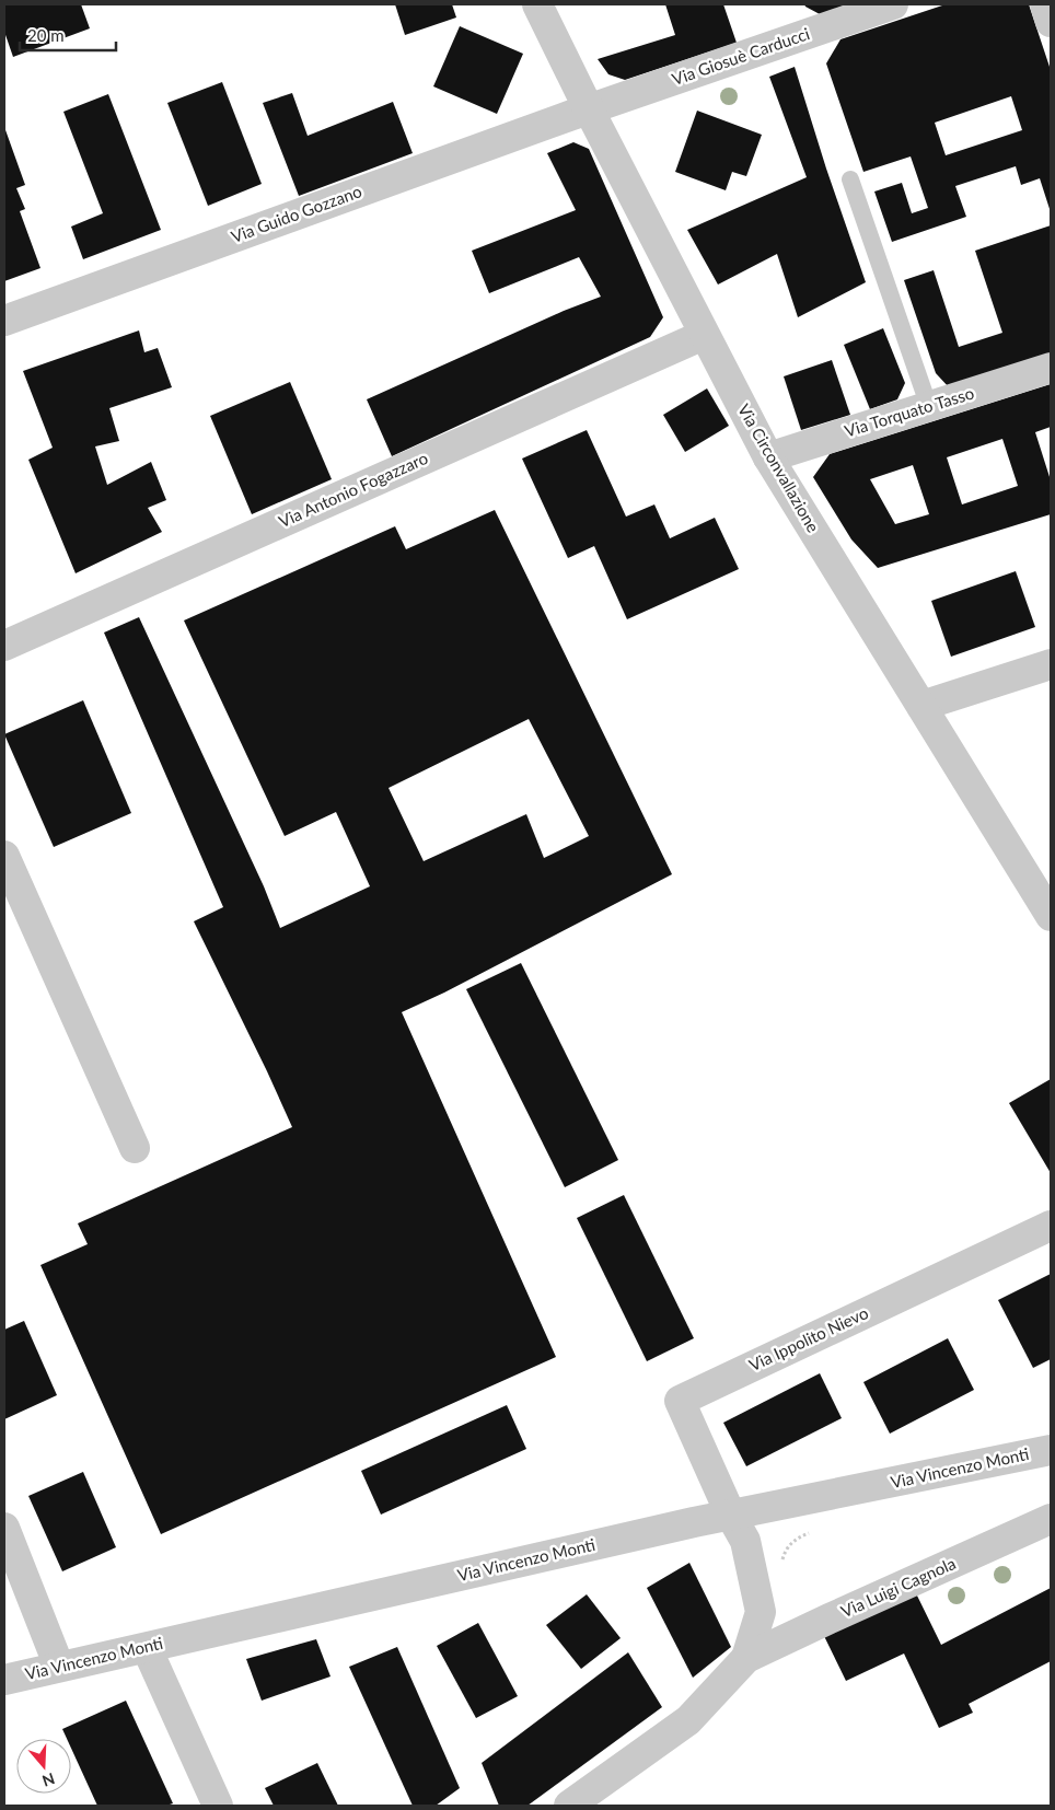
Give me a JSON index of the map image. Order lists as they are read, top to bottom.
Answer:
{
  "streets": {
    "street": [
      "Via Giosuè Carducci",
      "Via Guido Gozzano",
      "Via Torquato Tasso",
      "Via Circonvallazione",
      "Via Antonio Fogazzaro",
      "Via Ippolito Nievo",
      "Via Vincenzo Monti",
      "Via Luigi Cagnola"
    ]
  },
  "crossings": [
    ["Via Giosuè Carducci", "Via Guido Gozzano"],
    ["Via Giosuè Carducci", "Via Circonvallazione"],
    ["Via Guido Gozzano", "Via Circonvallazione"],
    ["Via Torquato Tasso", "Via Circonvallazione"],
    ["Via Circonvallazione", "Via Antonio Fogazzaro"],
    ["Via Ippolito Nievo", "Via Vincenzo Monti"],
    ["Via Ippolito Nievo", "Via Luigi Cagnola"],
    ["Via Vincenzo Monti", "Via Luigi Cagnola"]
  ],
  "scale_bar": "20 m",
  "north": "bottom"
}
